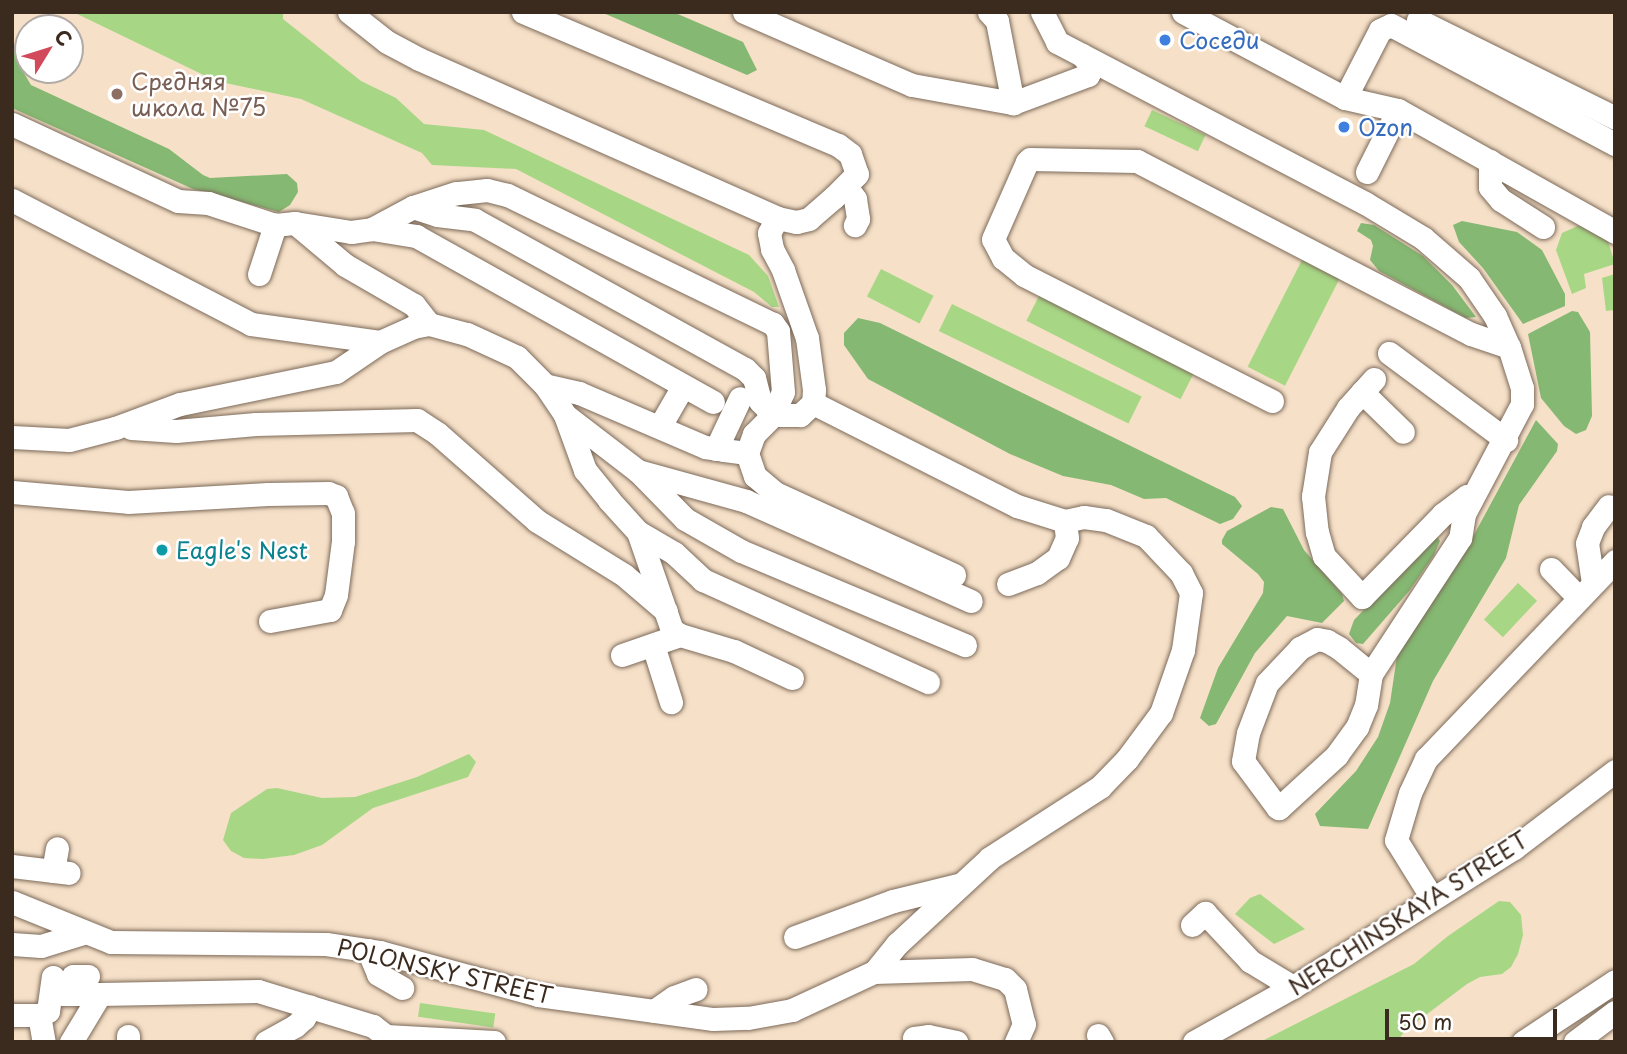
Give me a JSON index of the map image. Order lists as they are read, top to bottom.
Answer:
{
  "streets": {
    "street": ["NERCHINSKAYA STREET", "POLONSKY STREET"]
  },
  "places": [
    "Соседи",
    "Средняя школа №75",
    "Ozon",
    "Eagle's Nest"
  ],
  "scale_bar": "50 m",
  "north": "top right"
}
